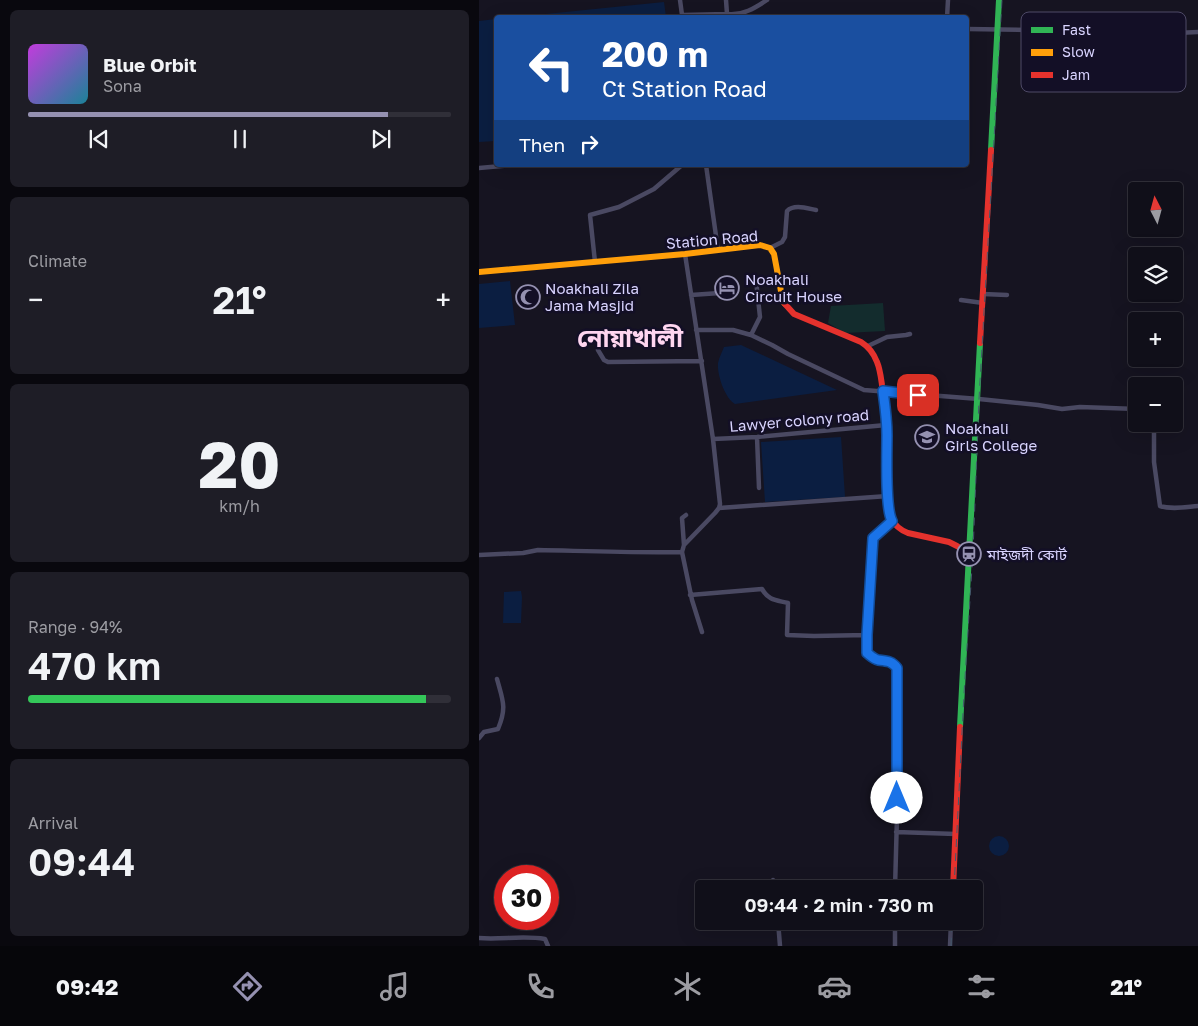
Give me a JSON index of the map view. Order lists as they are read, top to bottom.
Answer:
{
  "streets": {
    "street": ["Station Road", "Lawyer colony road"]
  },
  "districts": ["নোয়াখালী"],
  "places": {
    "hotel": ["Noakhali Circuit House"],
    "mosque": ["Noakhali Zila Jama Masjid"],
    "school or university": ["Noakhali Girls College"],
    "station": ["মাইজদী কোর্ট"]
  },
  "legend": ["Fast", "Slow", "Jam"],
  "north": "top",
  "page": {
    "turn": ["200 m", "Ct Station Road"],
    "song": ["Blue Orbit", "Sona"],
    "then": "Then",
    "map_buttons": ["+", "−"],
    "tile": [
      "Climate",
      ["20", "km/h"],
      ["Range · 94%", "470 km"],
      ["Arrival", "09:44"]
    ],
    "heat": ["−", "21°", "+"],
    "limit": "30",
    "trip": "09:44 · 2 min · 730 m",
    "tabs": ["09:42", "21°"]
  }
}
